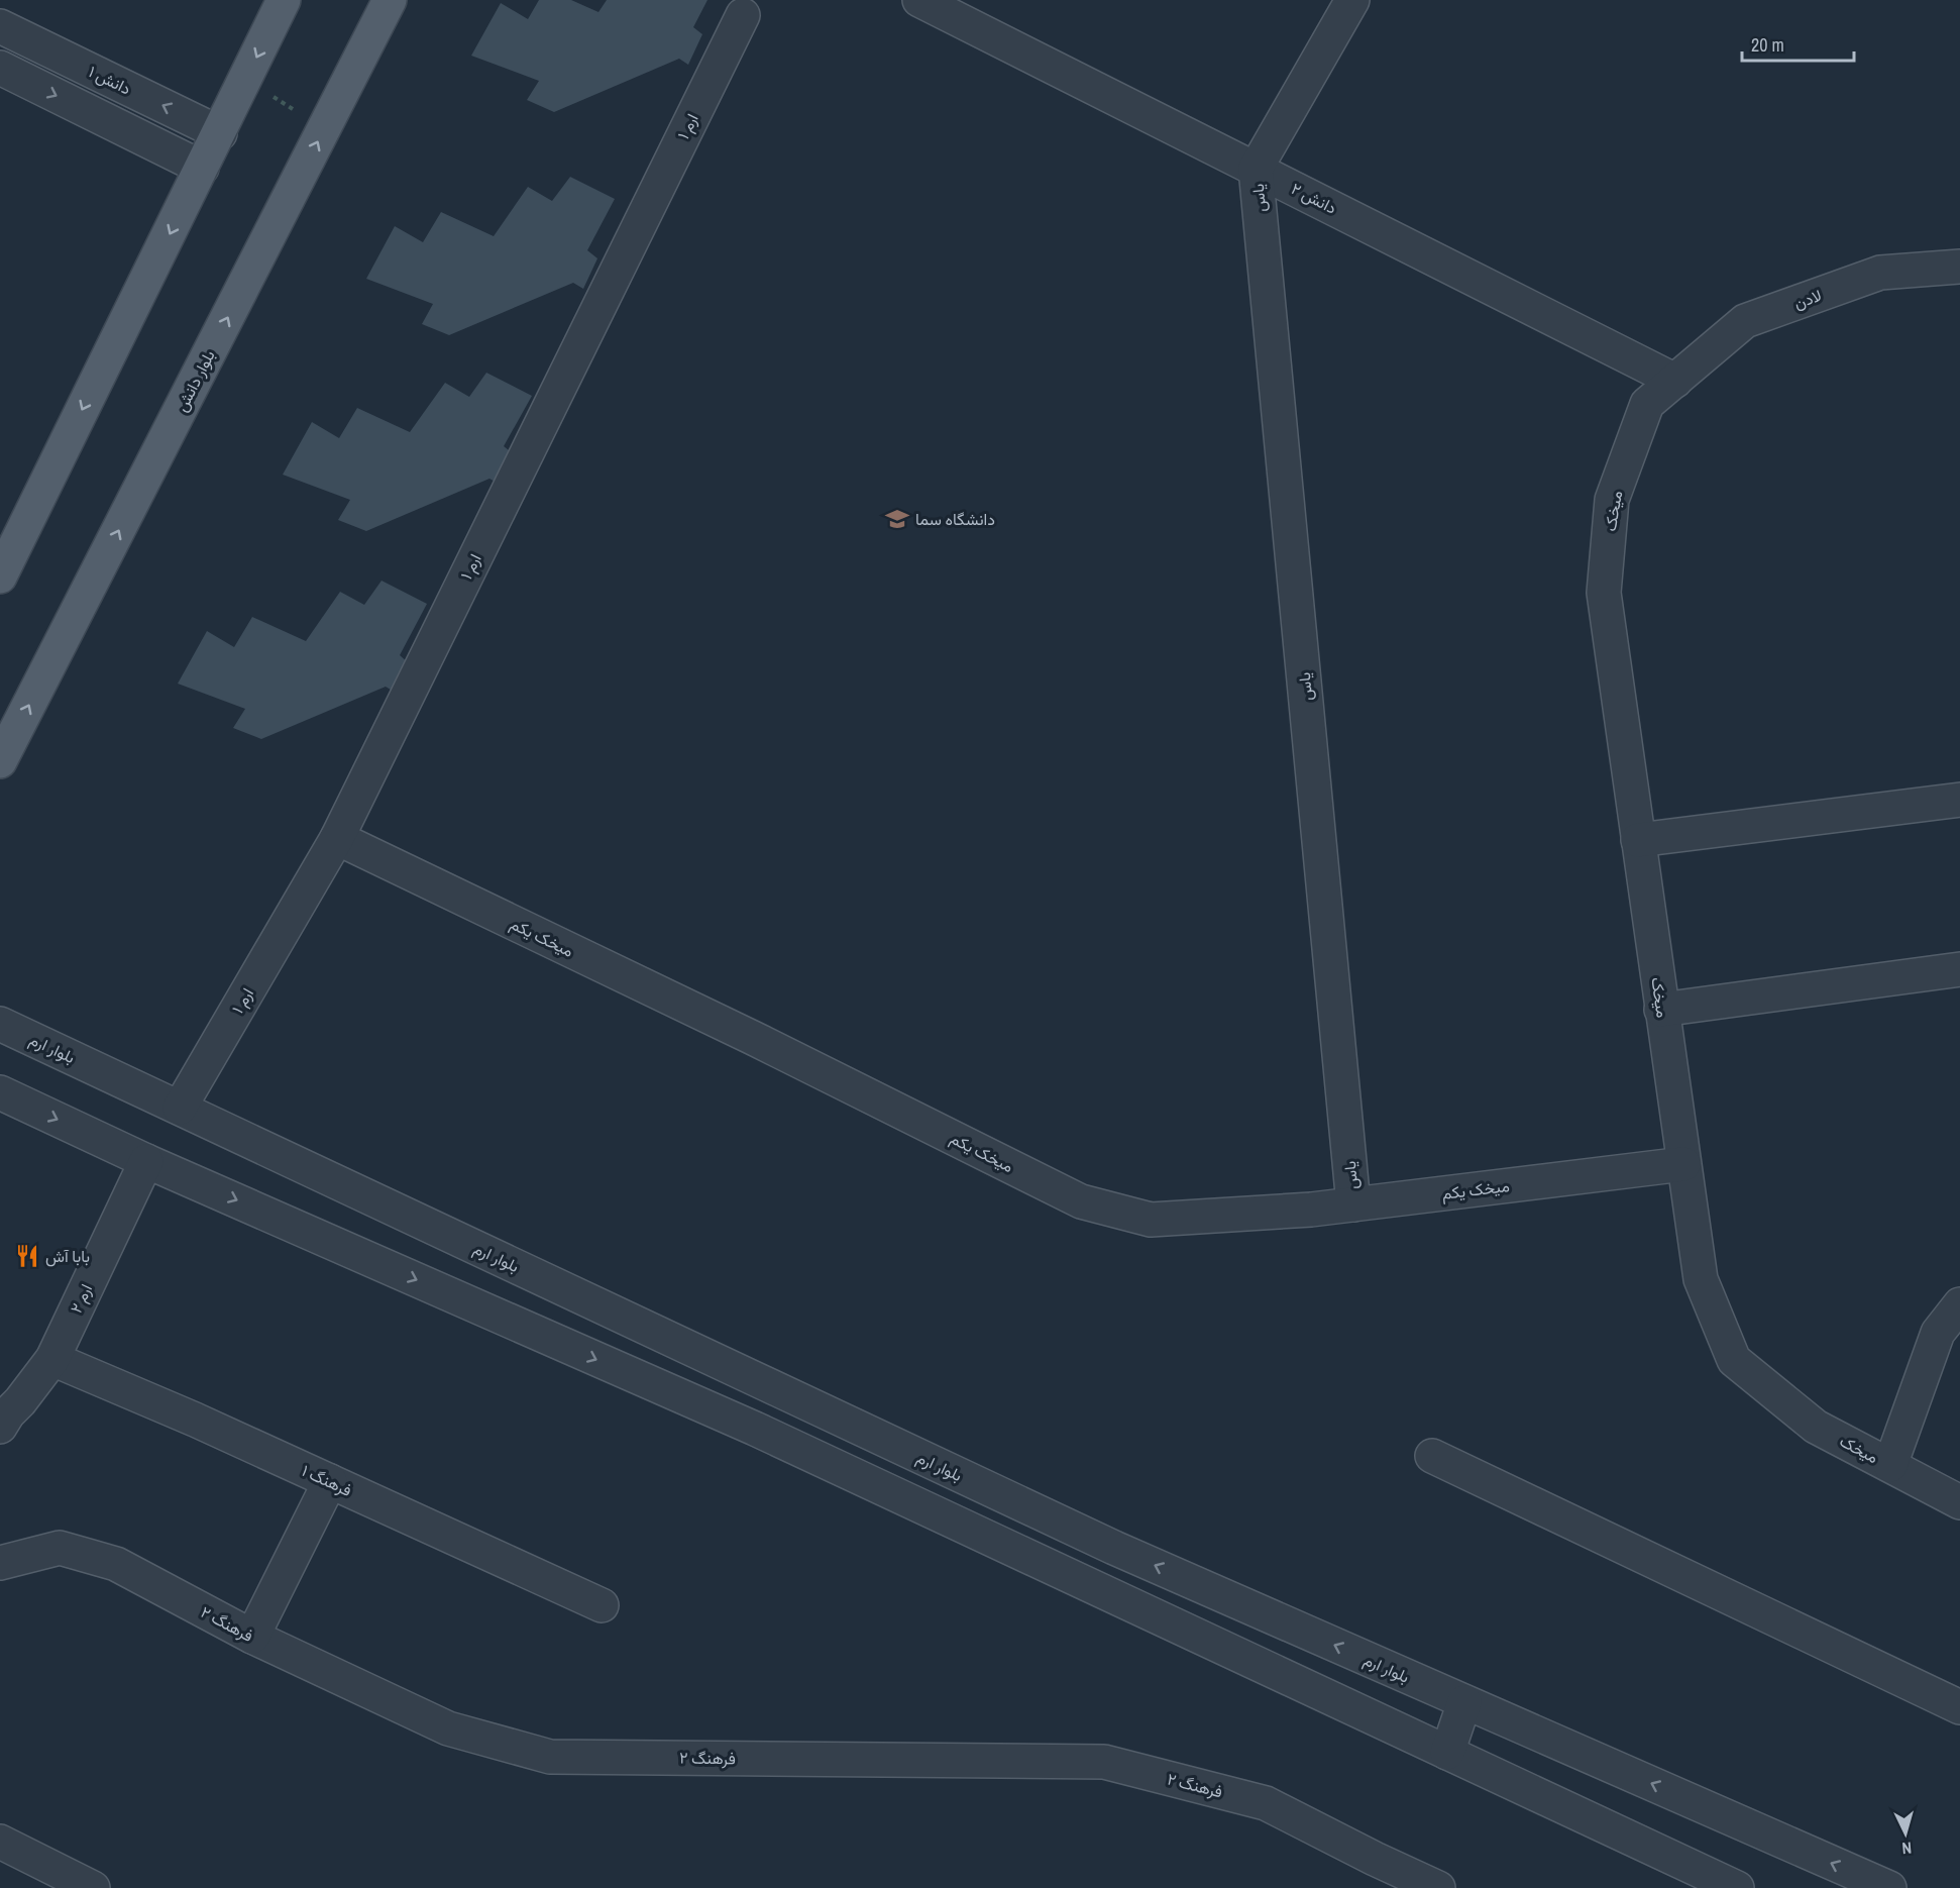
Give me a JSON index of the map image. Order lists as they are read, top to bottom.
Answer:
{
  "streets": {
    "main road": ["بلوار دانش"],
    "street": [
      "دانش ۱",
      "ارم ۱",
      "یاس",
      "دانش ۲",
      "لادن",
      "میخک",
      "میخک یکم",
      "بلوار ارم",
      "ارم ۲",
      "فرهنگ ۱",
      "فرهنگ ۲"
    ]
  },
  "crossings": [
    ["ارم ۱", "میخک یکم"],
    ["ارم ۱", "بلوار ارم"],
    ["یاس", "دانش ۲"],
    ["یاس", "میخک یکم"],
    ["دانش ۲", "لادن"],
    ["دانش ۲", "میخک"],
    ["لادن", "میخک"],
    ["میخک", "میخک یکم"],
    ["ارم ۲", "فرهنگ ۱"]
  ],
  "places": {
    "school or university": ["دانشگاه سما"],
    "restaurant": ["بابا آش"]
  },
  "scale_bar": "20 m",
  "north": "bottom"
}
